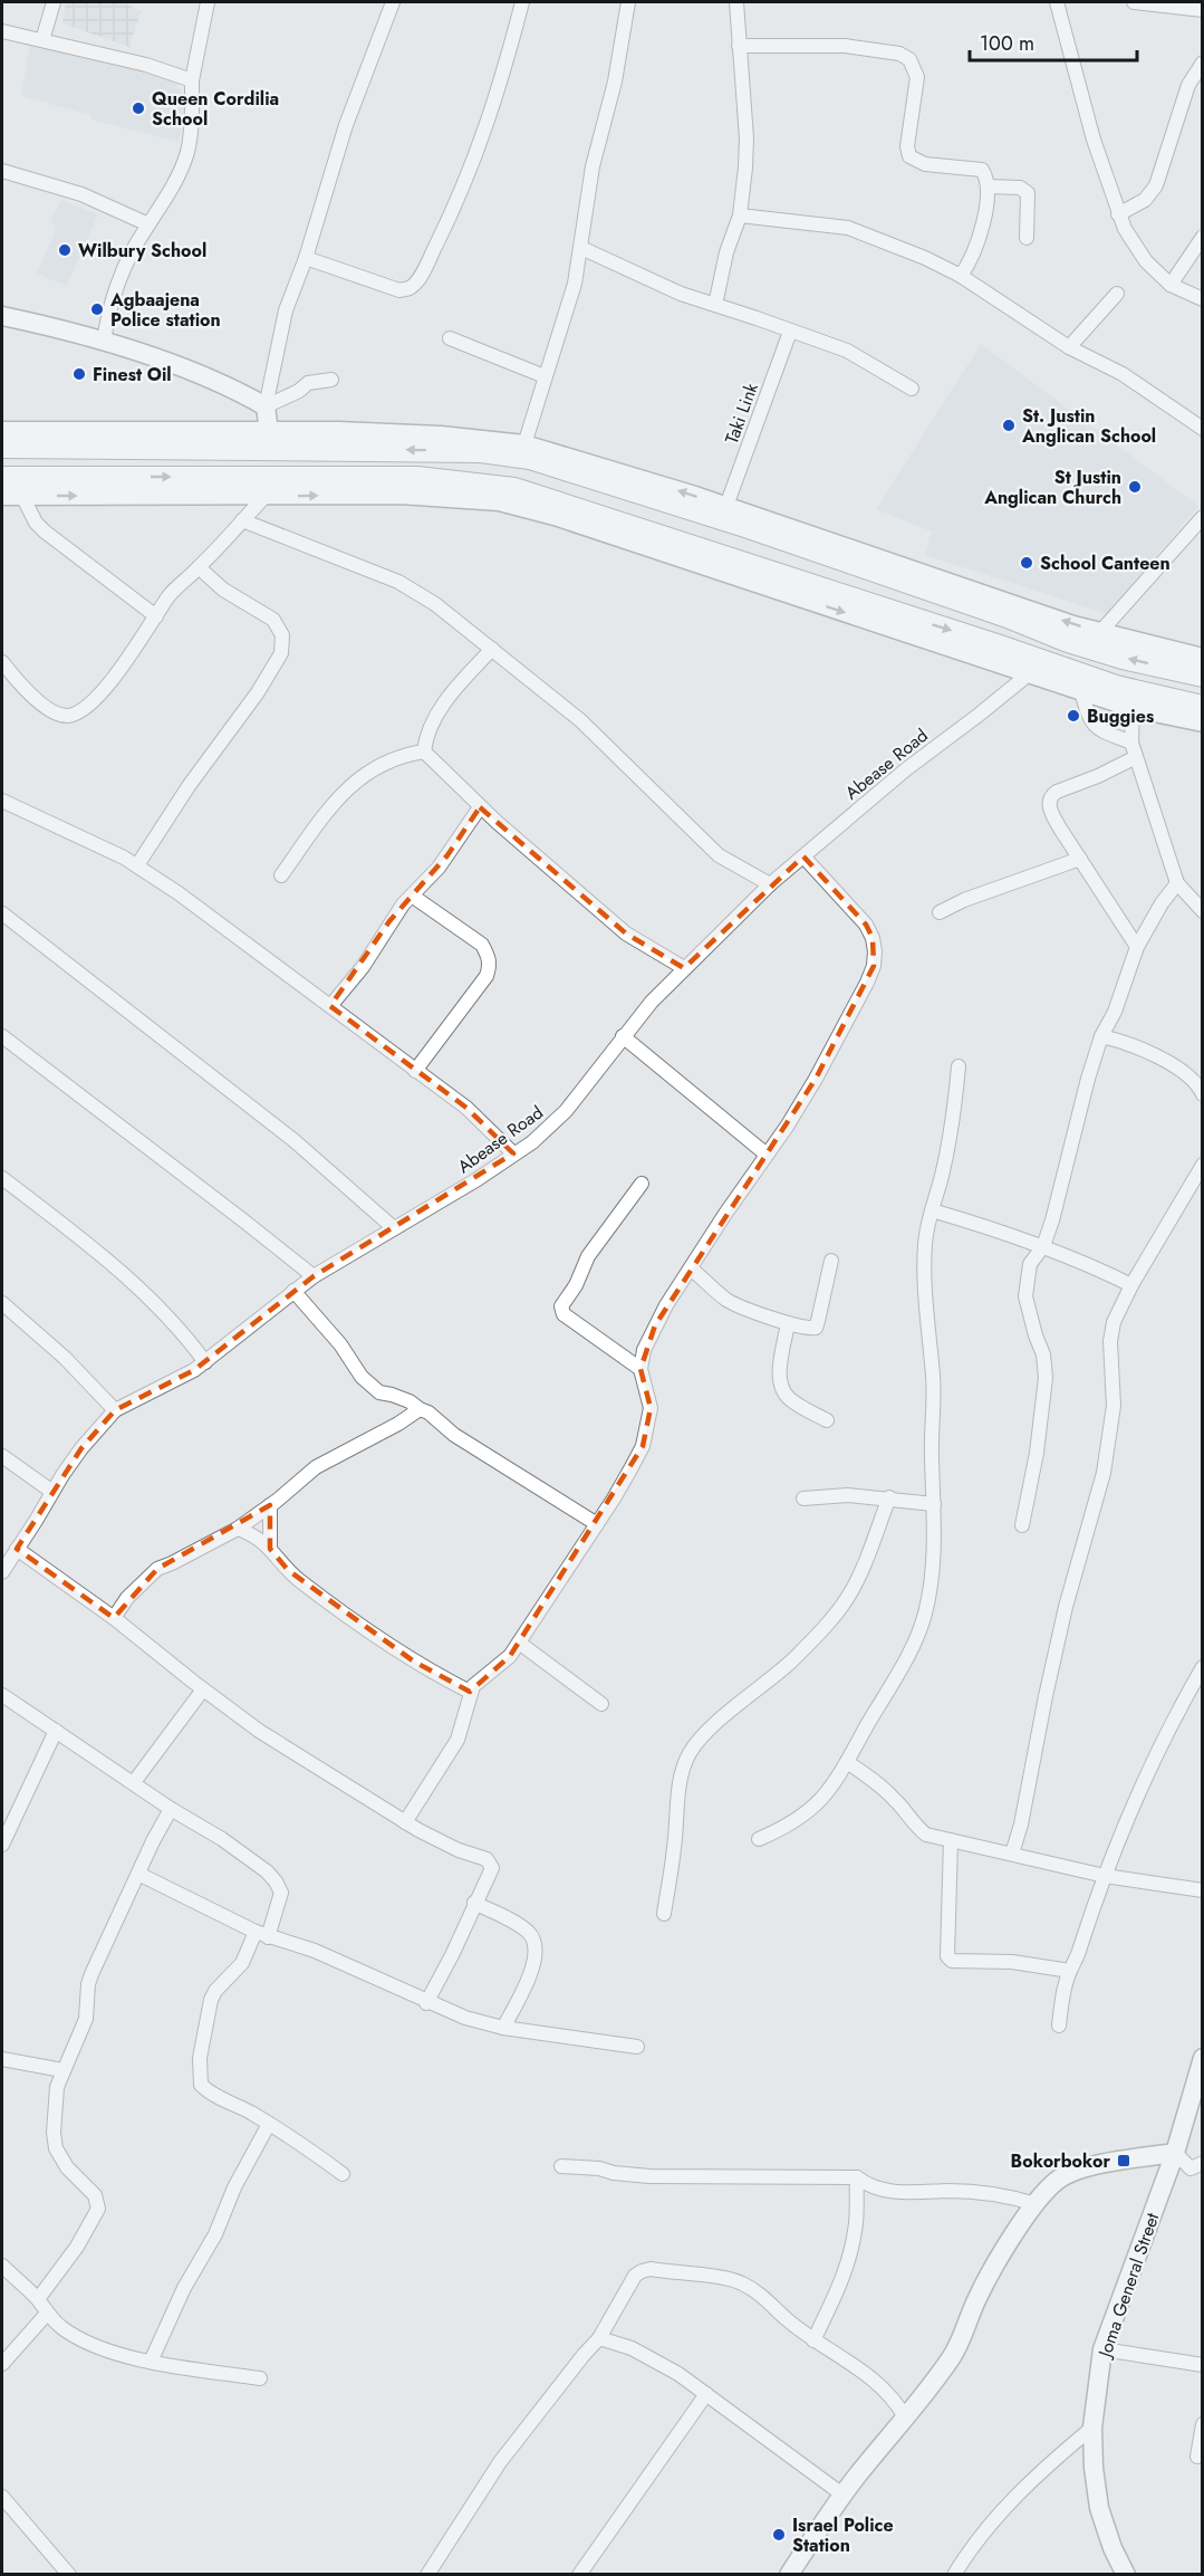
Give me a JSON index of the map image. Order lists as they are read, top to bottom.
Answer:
{
  "streets": {
    "street": ["Taki Link", "Abease Road", "Joma General Street"]
  },
  "places": {
    "other": [
      "Queen Cordilia School",
      "Wilbury School",
      "Agbaajena Police station",
      "Finest Oil",
      "St. Justin Anglican School",
      "St Justin Anglican Church",
      "School Canteen",
      "Buggies",
      "Israel Police Station"
    ],
    "transit": ["Bokorbokor"]
  },
  "scale_bar": "100 m"
}
